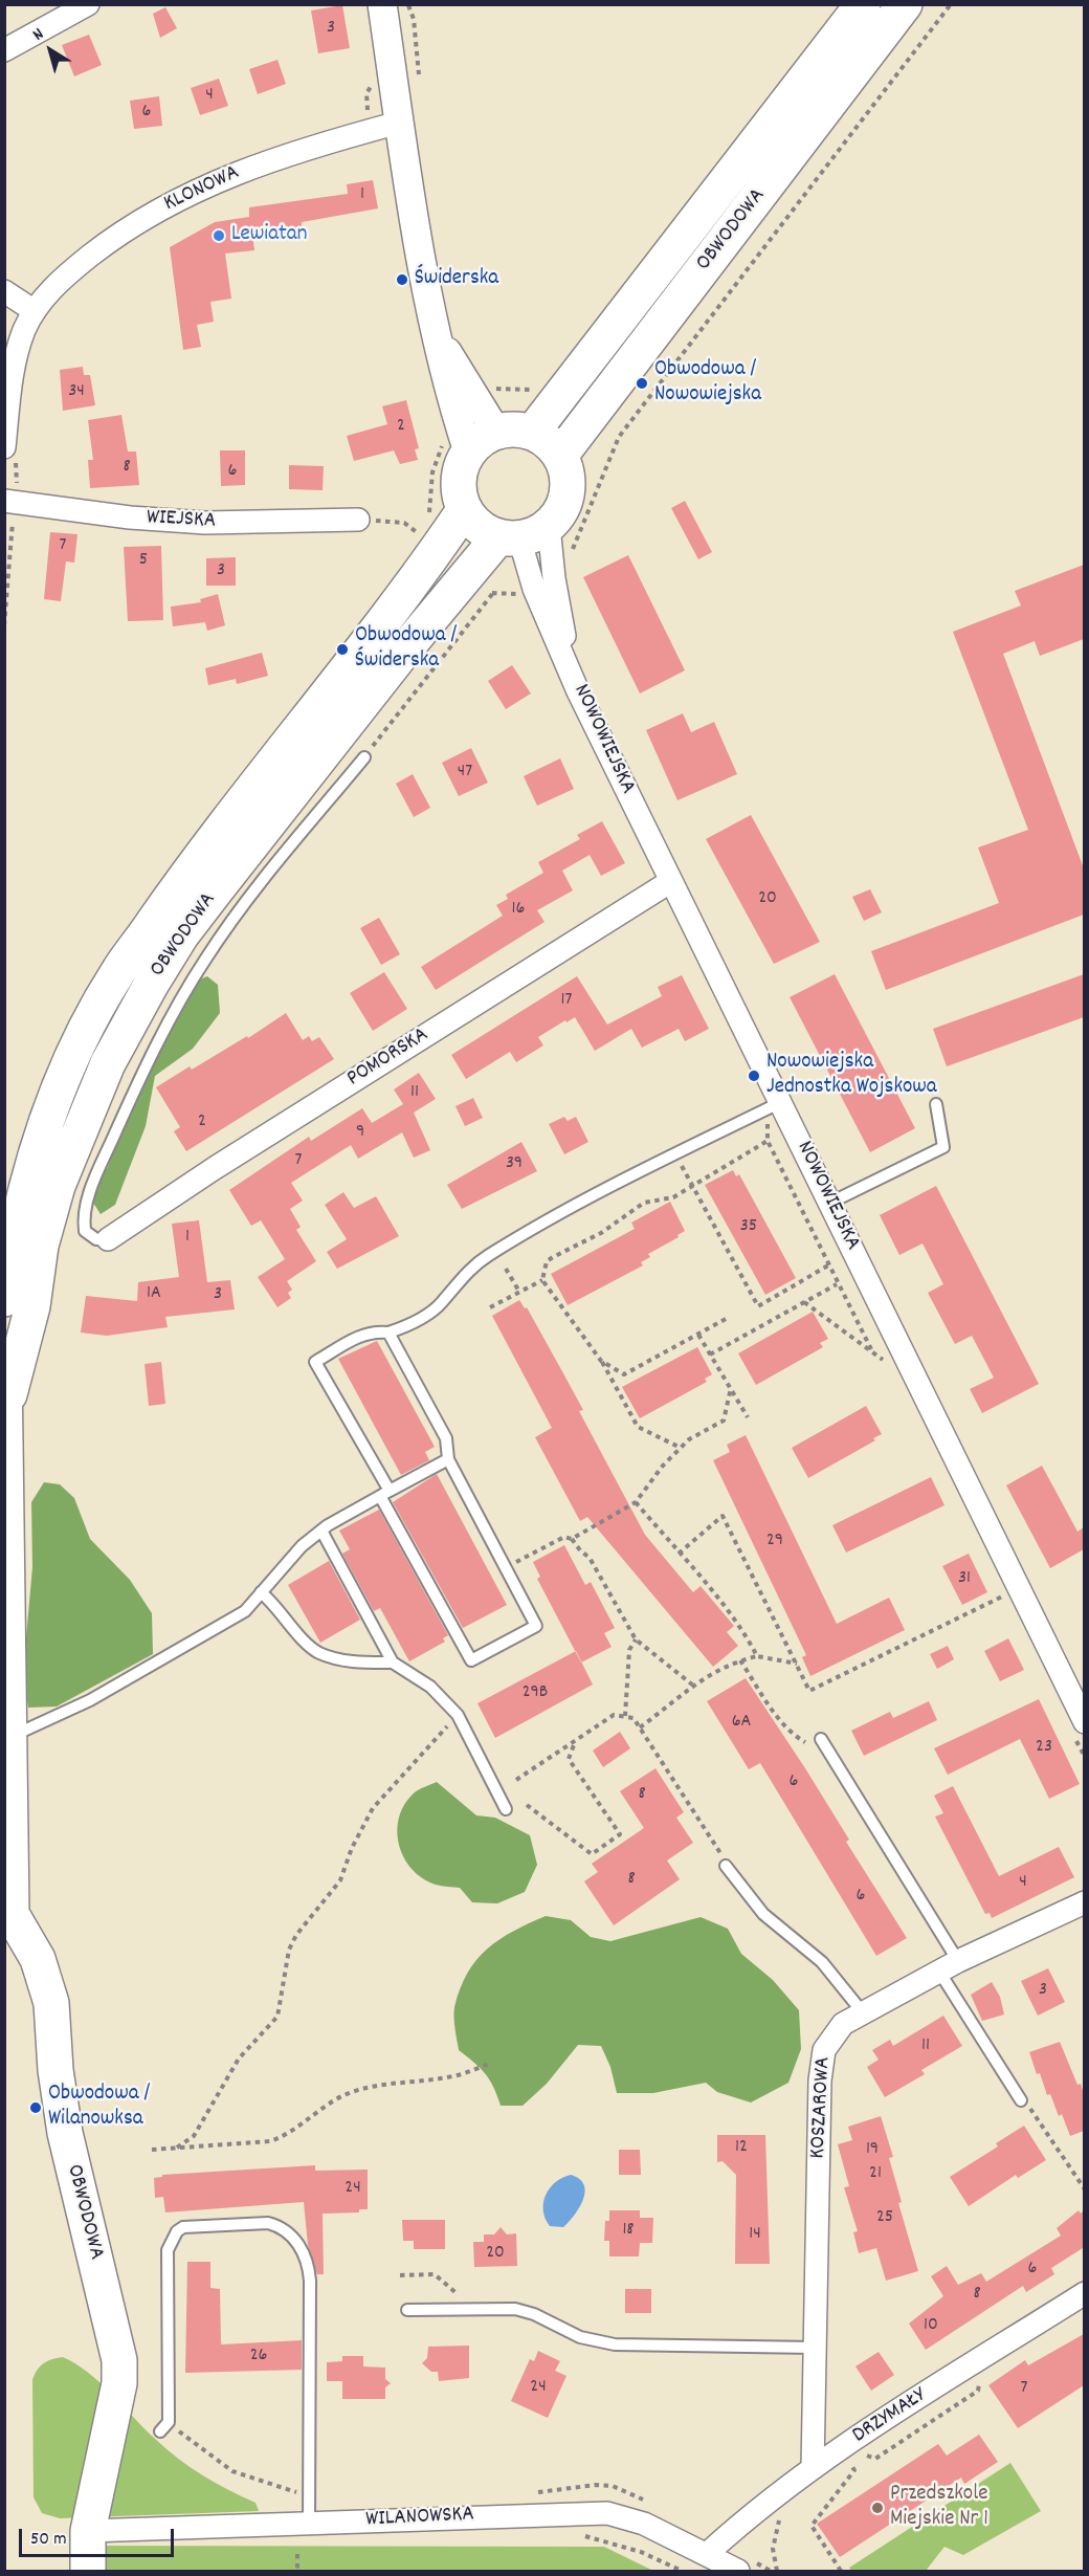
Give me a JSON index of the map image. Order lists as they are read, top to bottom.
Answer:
{
  "streets": {
    "main road": ["OBWODOWA"],
    "street": [
      "KLONOWA",
      "WIEJSKA",
      "NOWOWIEJSKA",
      "POMORSKA",
      "KOSZAROWA",
      "DRZYMAŁY",
      "WILANOWSKA"
    ]
  },
  "crossings": [
    ["OBWODOWA", "NOWOWIEJSKA"],
    ["OBWODOWA", "WILANOWSKA"],
    ["NOWOWIEJSKA", "POMORSKA"],
    ["KOSZAROWA", "DRZYMAŁY"],
    ["DRZYMAŁY", "WILANOWSKA"]
  ],
  "places": [
    "Lewiatan",
    "Świderska",
    "Obwodowa / Nowowiejska",
    "Obwodowa / Świderska",
    "Nowowiejska Jednostka Wojskowa",
    "Obwodowa / Wilanowksa",
    "Przedszkole Miejskie Nr 1"
  ],
  "house_numbers": [
    "3",
    "4",
    "6",
    "1",
    "34",
    "2",
    "8",
    "6",
    "7",
    "5",
    "3",
    "47",
    "20",
    "16",
    "17",
    "11",
    "2",
    "9",
    "7",
    "39",
    "35",
    "1",
    "1A",
    "3",
    "29",
    "31",
    "29B",
    "6A",
    "23",
    "6",
    "8",
    "8",
    "4",
    "6",
    "3",
    "11",
    "12",
    "19",
    "21",
    "24",
    "25",
    "18",
    "14",
    "20",
    "6",
    "8",
    "10",
    "26",
    "24",
    "7"
  ],
  "scale_bar": "50 m",
  "north": "top left"
}
